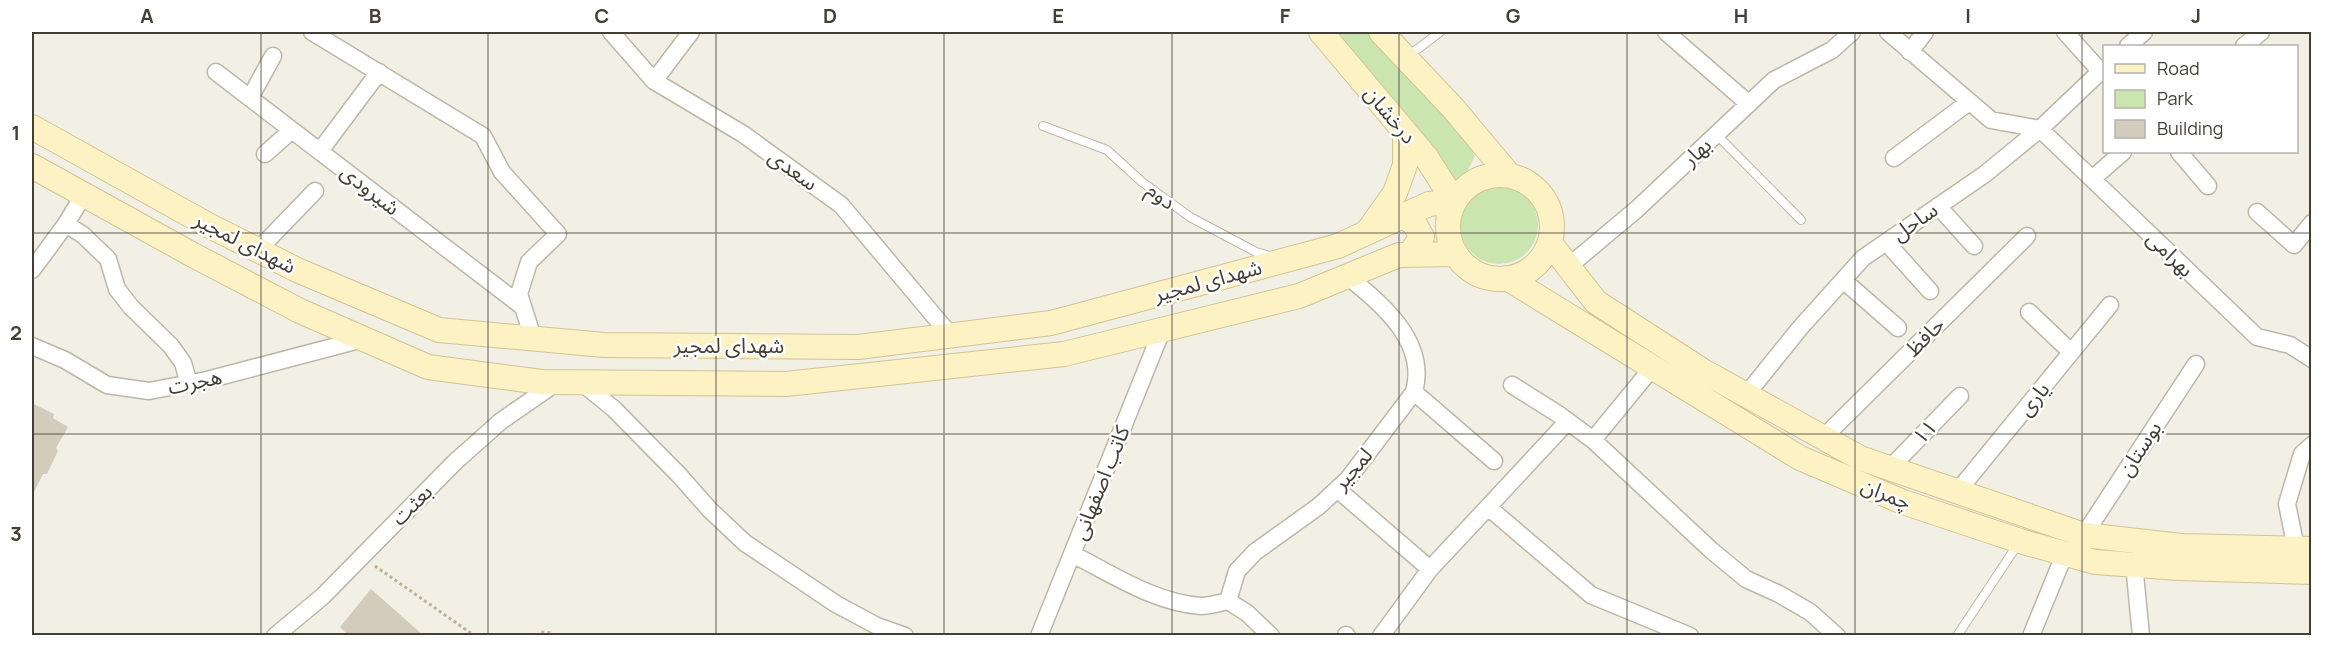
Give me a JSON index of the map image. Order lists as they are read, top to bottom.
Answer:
{
  "streets": {
    "main road": ["درخشان", "شهدای لمجیر", "چمران"],
    "street": [
      "بهار",
      "سعدی",
      "شیرودی",
      "ساحل",
      "بهرامی",
      "حافظ",
      "هجرت",
      "یاری",
      "۱۱",
      "بوستان",
      "لمجیر",
      "کاتب اصفهانی",
      "بعثت"
    ],
    "lane": ["دوم"]
  },
  "crossings": [
    ["درخشان", "شهدای لمجیر"],
    ["درخشان", "چمران"],
    ["بهار", "چمران"],
    ["سعدی", "شهدای لمجیر"],
    ["دوم", "شهدای لمجیر"],
    ["ساحل", "بهرامی"],
    ["ساحل", "چمران"],
    ["شهدای لمجیر", "هجرت"],
    ["شهدای لمجیر", "کاتب اصفهانی"],
    ["شهدای لمجیر", "چمران"],
    ["شهدای لمجیر", "بعثت"],
    ["حافظ", "چمران"],
    ["یاری", "چمران"],
    ["۱۱", "چمران"],
    ["بوستان", "چمران"]
  ],
  "legend": ["Road", "Park", "Building"],
  "grid": {
    "columns": [
      "A",
      "B",
      "C",
      "D",
      "E",
      "F",
      "G",
      "H",
      "I",
      "J"
    ],
    "rows": ["1", "2", "3"]
  }
}
